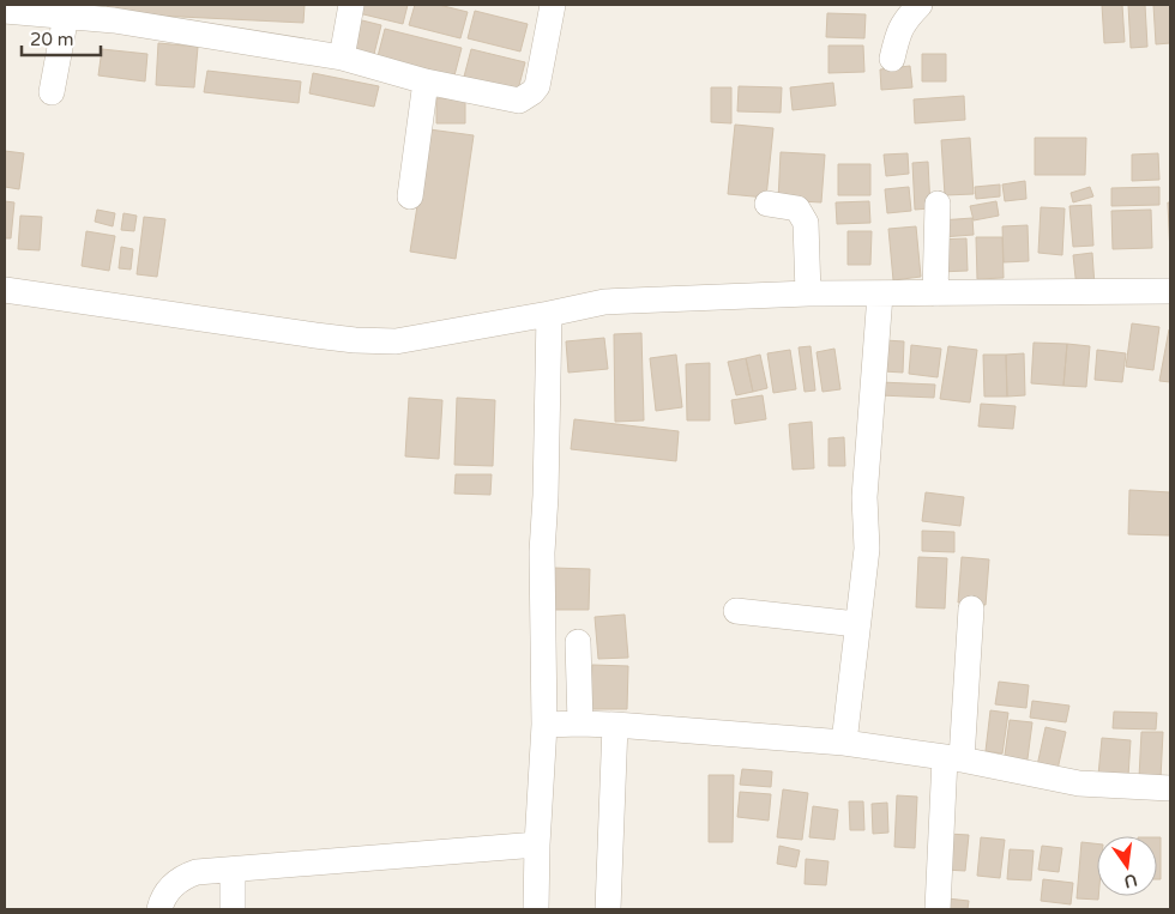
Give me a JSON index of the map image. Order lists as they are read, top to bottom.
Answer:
{
  "scale_bar": "20 m",
  "north": "bottom"
}
